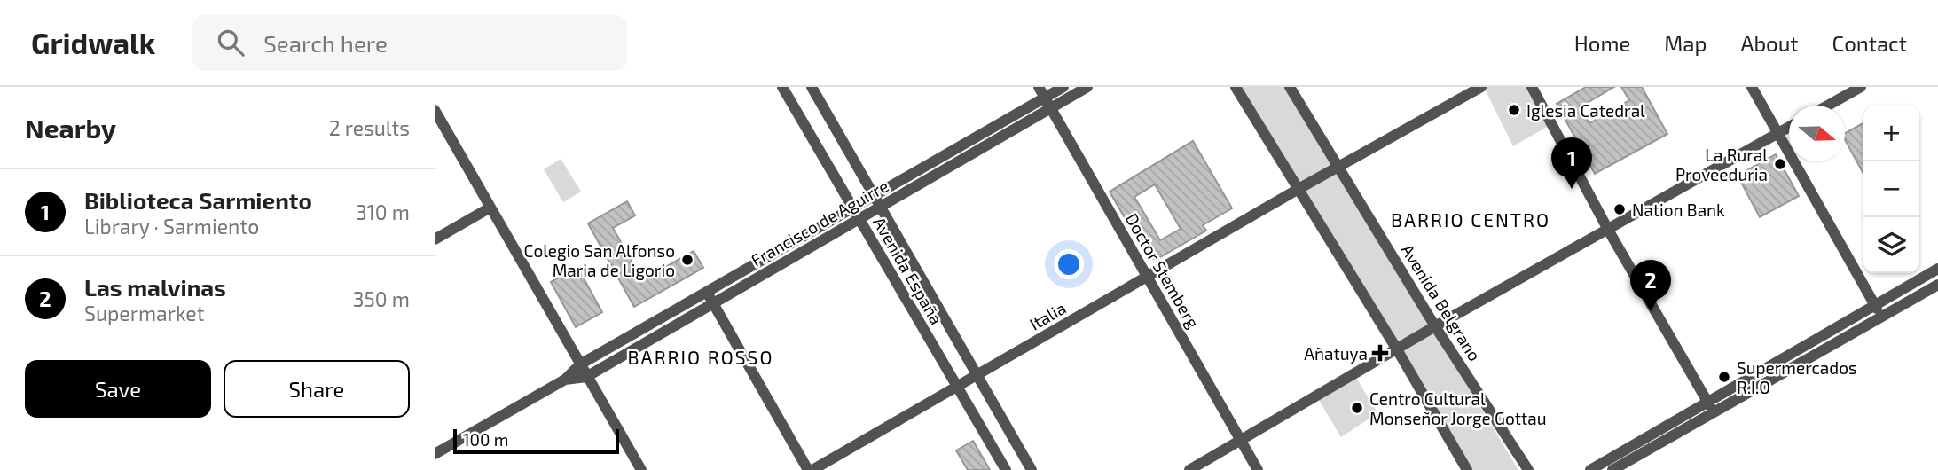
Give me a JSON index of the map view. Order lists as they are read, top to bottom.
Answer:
{
  "streets": {
    "street": [
      "Francisco de Aguirre",
      "Avenida España",
      "Doctor Stemberg",
      "Avenida Belgrano",
      "Italia"
    ]
  },
  "crossings": [
    ["Francisco de Aguirre", "Avenida España"],
    ["Francisco de Aguirre", "Doctor Stemberg"],
    ["Avenida España", "Italia"],
    ["Doctor Stemberg", "Italia"],
    ["Avenida Belgrano", "Italia"]
  ],
  "districts": ["BARRIO CENTRO", "BARRIO ROSSO"],
  "places": {
    "other": [
      "Iglesia Catedral",
      "La Rural Proveeduria",
      "Nation Bank",
      "Colegio San Alfonso Maria de Ligorio",
      "Supermercados R.I.O",
      "Centro Cultural Monseñor Jorge Gottau"
    ],
    "health": ["Añatuya"]
  },
  "scale_bar": "100 m",
  "north": "right",
  "page": {
    "header": "Gridwalk",
    "search": "Search here",
    "nav": [
      "Home",
      "Map",
      "About",
      "Contact"
    ],
    "heading": ["Nearby", "2 results"],
    "map_buttons": ["+", "−"],
    "pins": ["1", "2"],
    "list": [
      {
        "mark": "1",
        "name": "Biblioteca Sarmiento",
        "note": "Library · Sarmiento",
        "value": "310 m"
      },
      {
        "mark": "2",
        "name": "Las malvinas",
        "note": "Supermarket",
        "value": "350 m"
      }
    ],
    "buttons": ["Save", "Share"],
    "scale": "100 m"
  }
}
